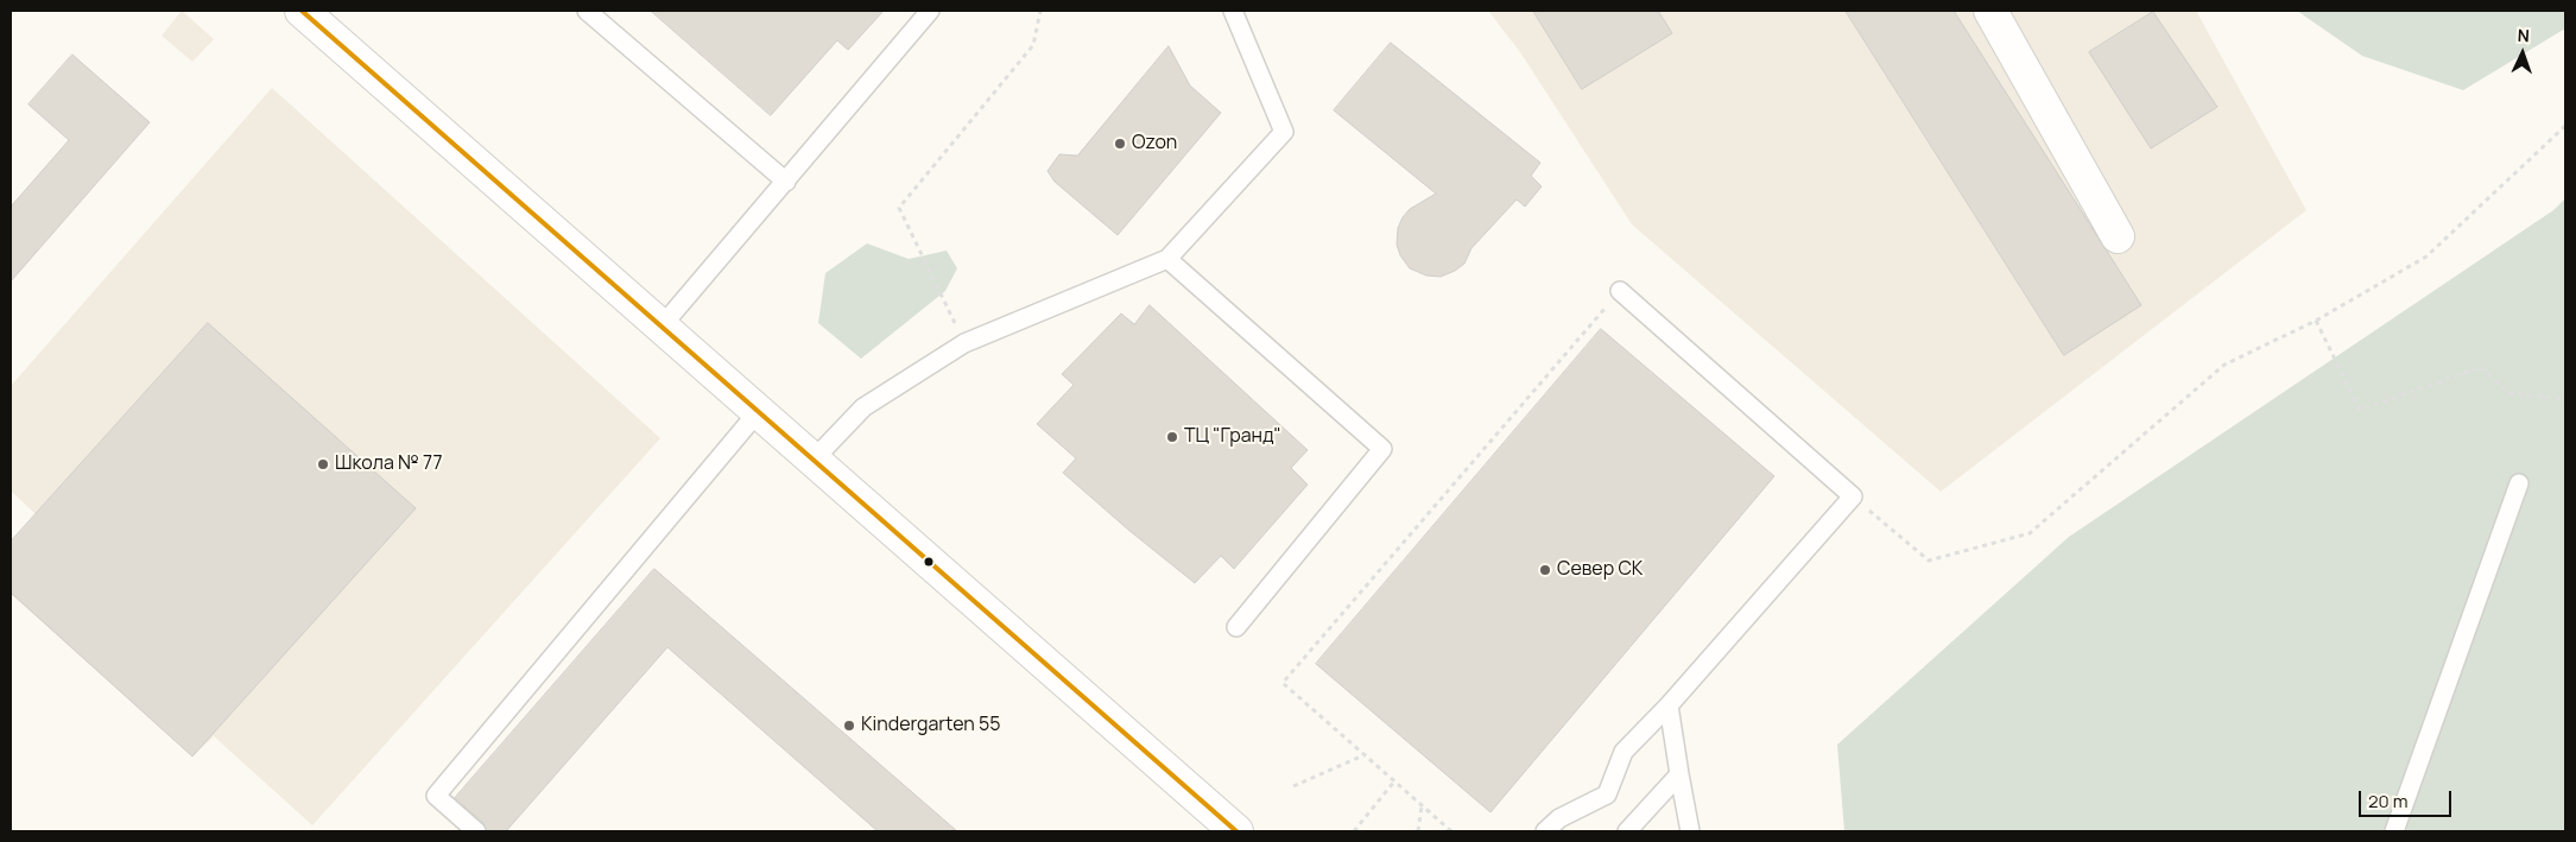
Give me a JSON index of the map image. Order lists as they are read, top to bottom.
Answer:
{
  "places": [
    "Ozon",
    "ТЦ \"Гранд\"",
    "Школа № 77",
    "Север СК",
    "Kindergarten 55"
  ],
  "scale_bar": "20 m",
  "north": "top"
}
